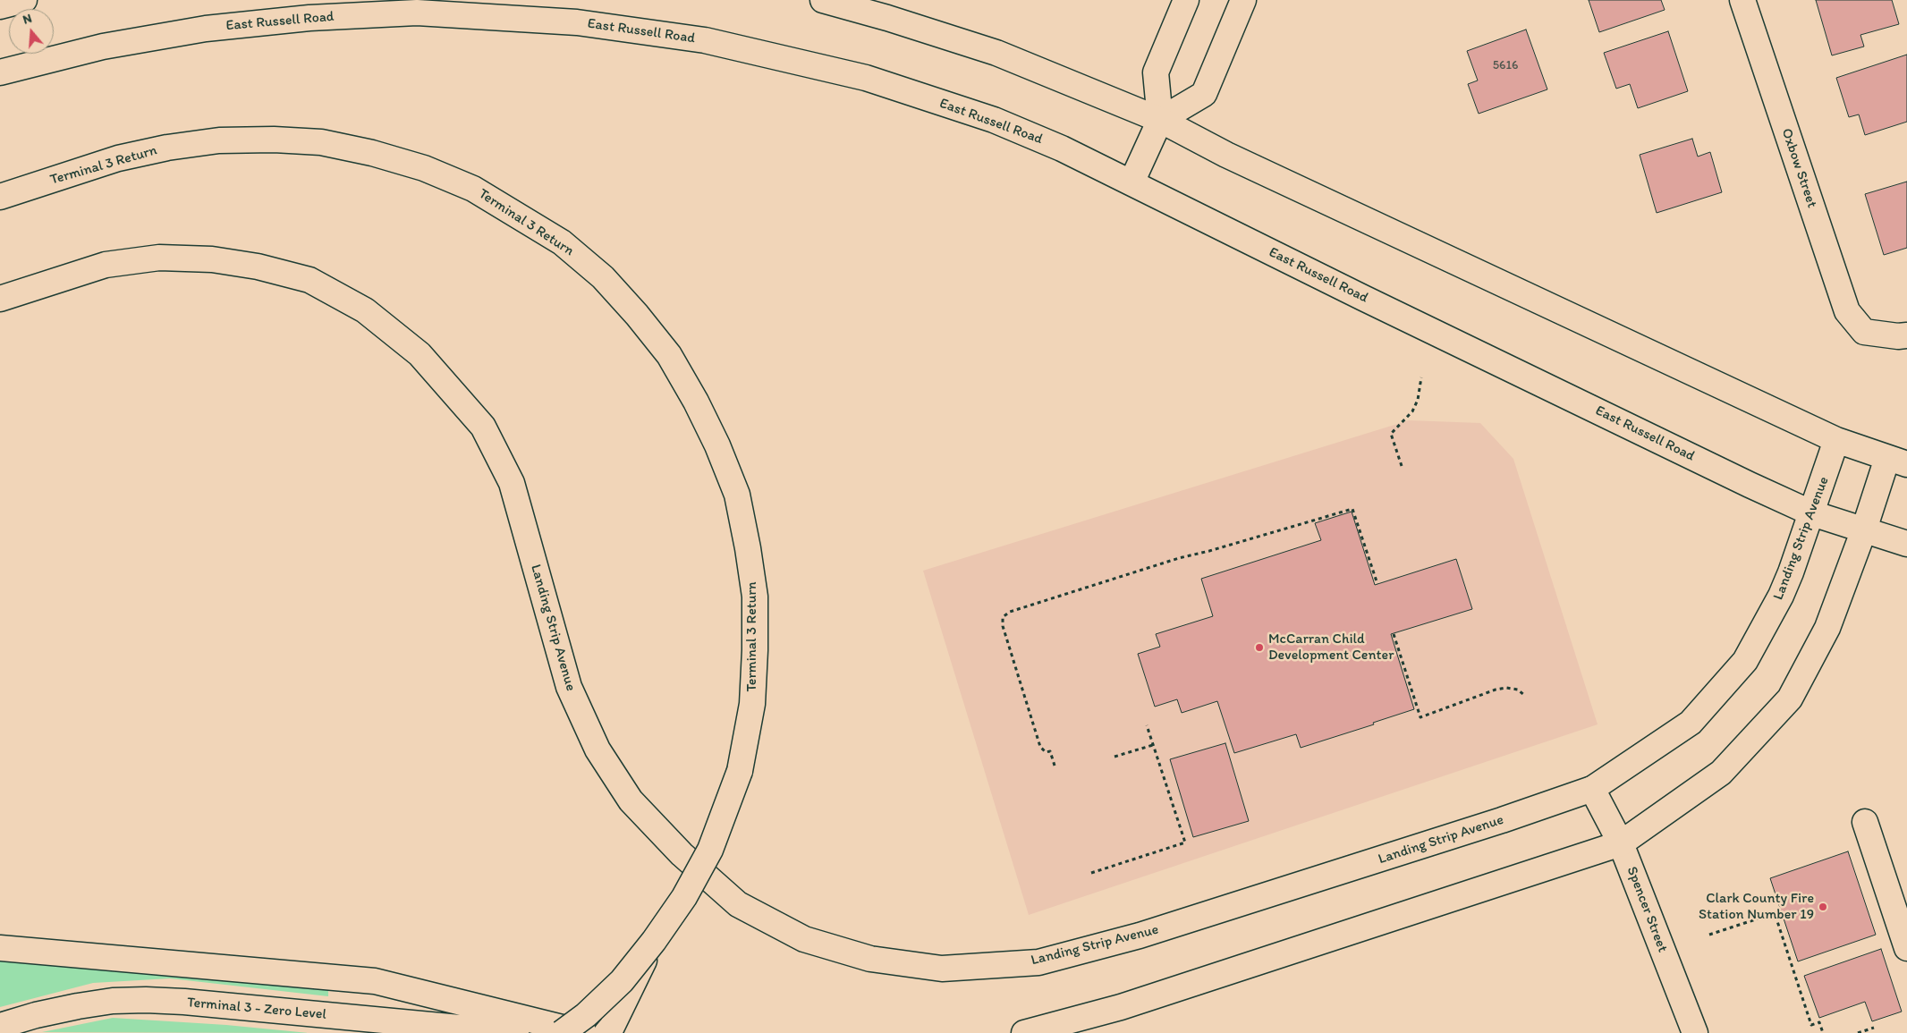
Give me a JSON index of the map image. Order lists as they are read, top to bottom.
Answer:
{
  "streets": {
    "main road": [
      "East Russell Road",
      "Terminal 3 Return",
      "Oxbow Street",
      "Landing Strip Avenue",
      "Spencer Street",
      "Terminal 3 - Zero Level"
    ]
  },
  "crossings": [
    ["East Russell Road", "Landing Strip Avenue"],
    ["Landing Strip Avenue", "Spencer Street"]
  ],
  "places": ["McCarran Child Development Center", "Clark County Fire Station Number 19"],
  "house_numbers": ["5616"],
  "north": "top"
}
